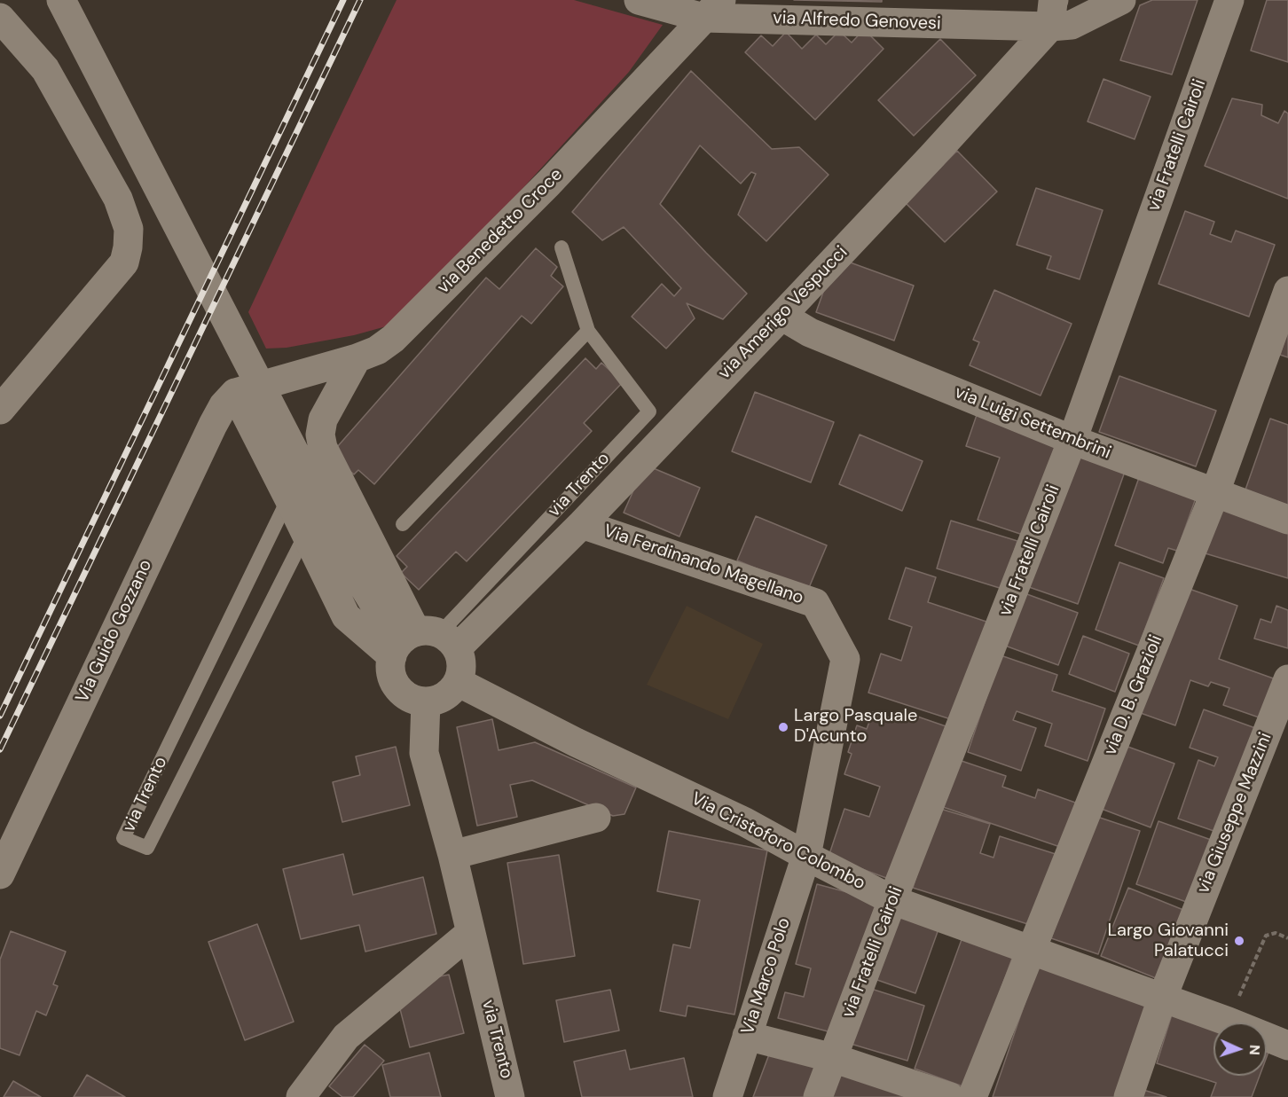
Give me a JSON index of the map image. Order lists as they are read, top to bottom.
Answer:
{
  "streets": {
    "street": [
      "via Alfredo Genovesi",
      "via Fratelli Cairoli",
      "via Benedetto Croce",
      "via Amerigo Vespucci",
      "via Luigi Settembrini",
      "via Trento",
      "Via Ferdinando Magellano",
      "Via Guido Gozzano",
      "via D. B. Grazioli",
      "via Giuseppe Mazzini",
      "Via Cristoforo Colombo",
      "Via Marco Polo"
    ]
  },
  "crossings": [
    ["via Alfredo Genovesi", "via Benedetto Croce"],
    ["via Alfredo Genovesi", "via Amerigo Vespucci"],
    ["via Fratelli Cairoli", "via Luigi Settembrini"],
    ["via Fratelli Cairoli", "Via Cristoforo Colombo"],
    ["via Benedetto Croce", "Via Guido Gozzano"],
    ["via Amerigo Vespucci", "via Luigi Settembrini"],
    ["via Amerigo Vespucci", "via Trento"],
    ["via Amerigo Vespucci", "Via Ferdinando Magellano"],
    ["via Amerigo Vespucci", "Via Cristoforo Colombo"],
    ["via Luigi Settembrini", "via D. B. Grazioli"],
    ["via Trento", "Via Cristoforo Colombo"],
    ["Via Ferdinando Magellano", "Via Cristoforo Colombo"],
    ["Via Ferdinando Magellano", "Via Marco Polo"],
    ["via D. B. Grazioli", "Via Cristoforo Colombo"],
    ["via Giuseppe Mazzini", "Via Cristoforo Colombo"],
    ["Via Cristoforo Colombo", "Via Marco Polo"]
  ],
  "places": ["Largo Pasquale D'Acunto", "Largo Giovanni Palatucci"],
  "north": "right"
}
